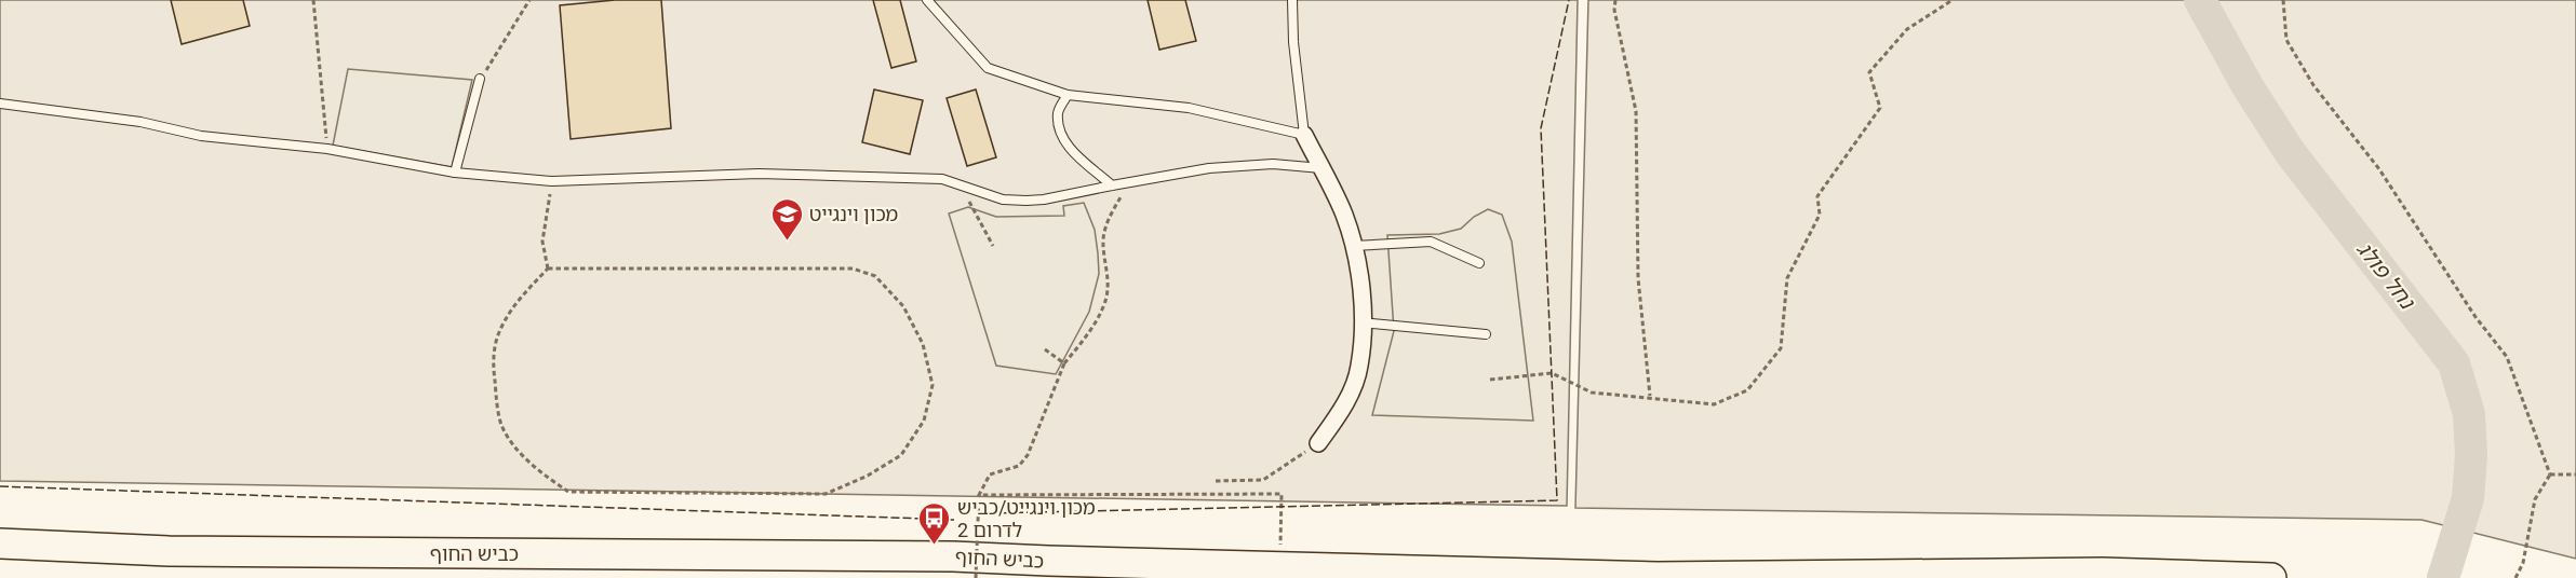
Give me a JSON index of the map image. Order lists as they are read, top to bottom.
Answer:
{
  "streets": {
    "highway": ["כביש החוף"]
  },
  "water": ["נחל פולג"],
  "places": {
    "school or university": ["מכון וינגייט"],
    "bus stop": ["מכון וינגייט/כביש 2 לדרום"]
  }
}
